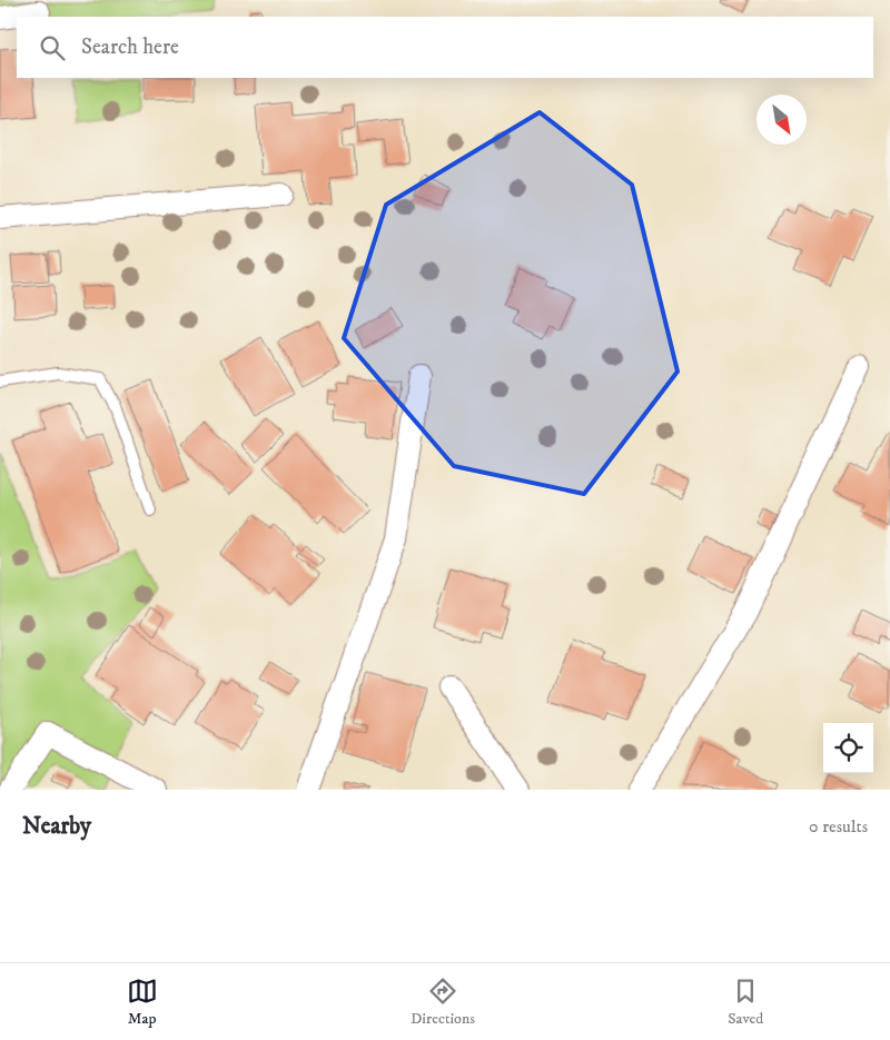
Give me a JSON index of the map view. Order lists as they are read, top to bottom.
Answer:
{
  "north": "bottom right",
  "page": {
    "search": "Search here",
    "heading": ["Nearby", "0 results"],
    "nav": ["Map", "Directions", "Saved"]
  }
}
